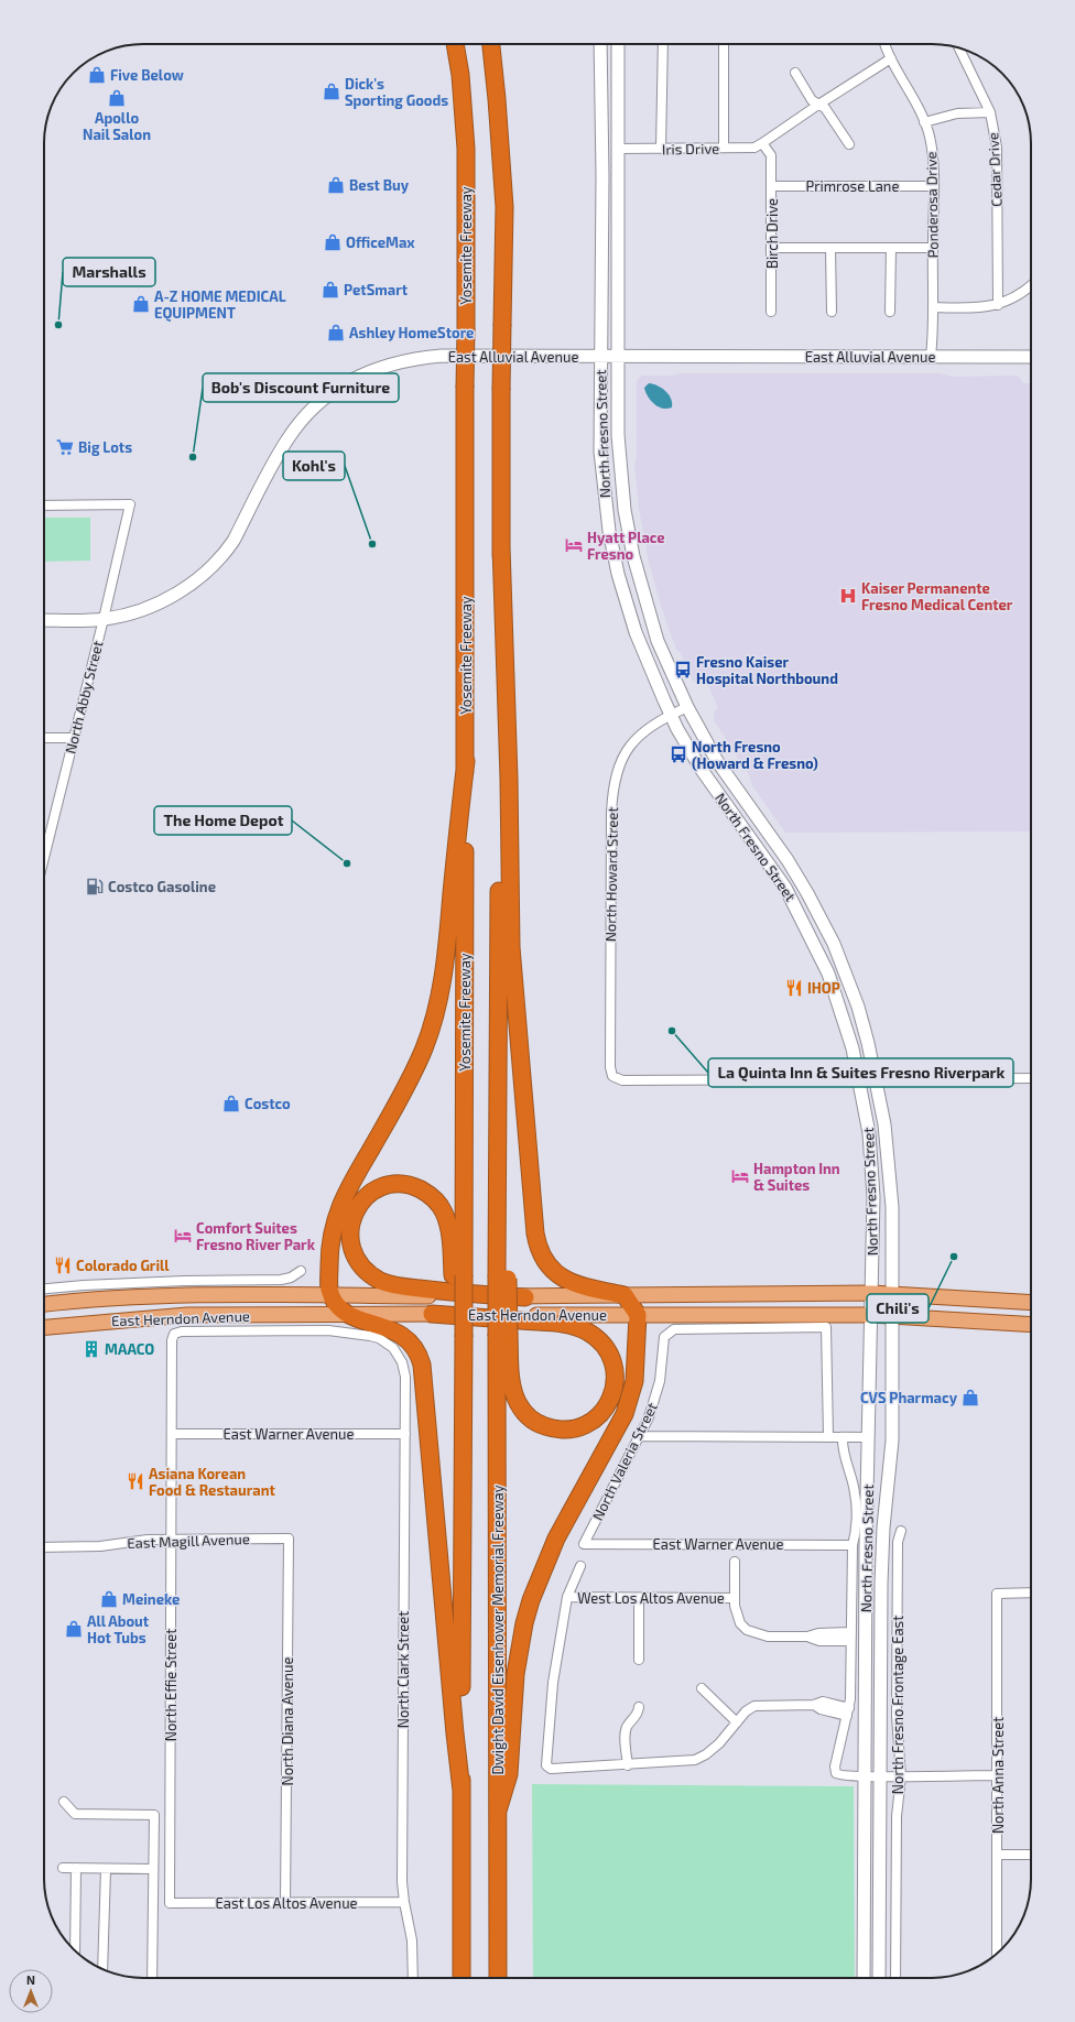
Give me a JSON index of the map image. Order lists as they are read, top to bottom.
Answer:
{
  "streets": {
    "highway": ["Yosemite Freeway", "Dwight David Eisenhower Memorial Freeway"],
    "main road": ["East Alluvial Avenue", "North Fresno Street", "East Herndon Avenue"],
    "street": [
      "Iris Drive",
      "Cedar Drive",
      "Primrose Lane",
      "Ponderosa Drive",
      "Birch Drive",
      "North Abby Street",
      "North Howard Street",
      "East Warner Avenue",
      "North Valeria Street",
      "East Magill Avenue",
      "West Los Altos Avenue",
      "North Clark Street",
      "North Effie Street",
      "North Fresno Frontage East",
      "North Diana Avenue",
      "North Anna Street",
      "East Los Altos Avenue"
    ]
  },
  "crossings": [
    ["Iris Drive", "Ponderosa Drive"],
    ["Iris Drive", "Birch Drive"],
    ["Iris Drive", "North Fresno Street"],
    ["Primrose Lane", "Ponderosa Drive"],
    ["Primrose Lane", "Birch Drive"],
    ["Ponderosa Drive", "East Alluvial Avenue"],
    ["East Alluvial Avenue", "North Fresno Street"],
    ["East Alluvial Avenue", "North Abby Street"],
    ["North Fresno Street", "North Howard Street"],
    ["North Fresno Street", "East Herndon Avenue"],
    ["East Warner Avenue", "North Valeria Street"],
    ["East Warner Avenue", "North Clark Street"],
    ["East Warner Avenue", "North Effie Street"],
    ["East Magill Avenue", "North Effie Street"],
    ["East Magill Avenue", "North Diana Avenue"],
    ["North Clark Street", "North Effie Street"],
    ["North Clark Street", "East Los Altos Avenue"],
    ["North Effie Street", "East Los Altos Avenue"],
    ["North Diana Avenue", "East Los Altos Avenue"]
  ],
  "places": {
    "shop": [
      "Five Below",
      "Dick's Sporting Goods",
      "Apollo Nail Salon",
      "Best Buy",
      "OfficeMax",
      "PetSmart",
      "A-Z HOME MEDICAL EQUIPMENT",
      "Ashley HomeStore",
      "Costco",
      "CVS Pharmacy",
      "Meineke",
      "All About Hot Tubs"
    ],
    "other": [
      "Marshalls",
      "Bob's Discount Furniture",
      "Kohl's",
      "The Home Depot",
      "La Quinta Inn & Suites Fresno Riverpark",
      "Chili's"
    ],
    "supermarket": ["Big Lots"],
    "hotel": ["Hyatt Place Fresno", "Hampton Inn & Suites", "Comfort Suites Fresno River Park"],
    "hospital": ["Kaiser Permanente Fresno Medical Center"],
    "bus stop": ["Fresno Kaiser Hospital Northbound", "North Fresno (Howard & Fresno)"],
    "fuel station": ["Costco Gasoline"],
    "restaurant": ["IHOP", "Colorado Grill", "Asiana Korean Food & Restaurant"],
    "building": ["MAACO"]
  },
  "north": "top"
}
